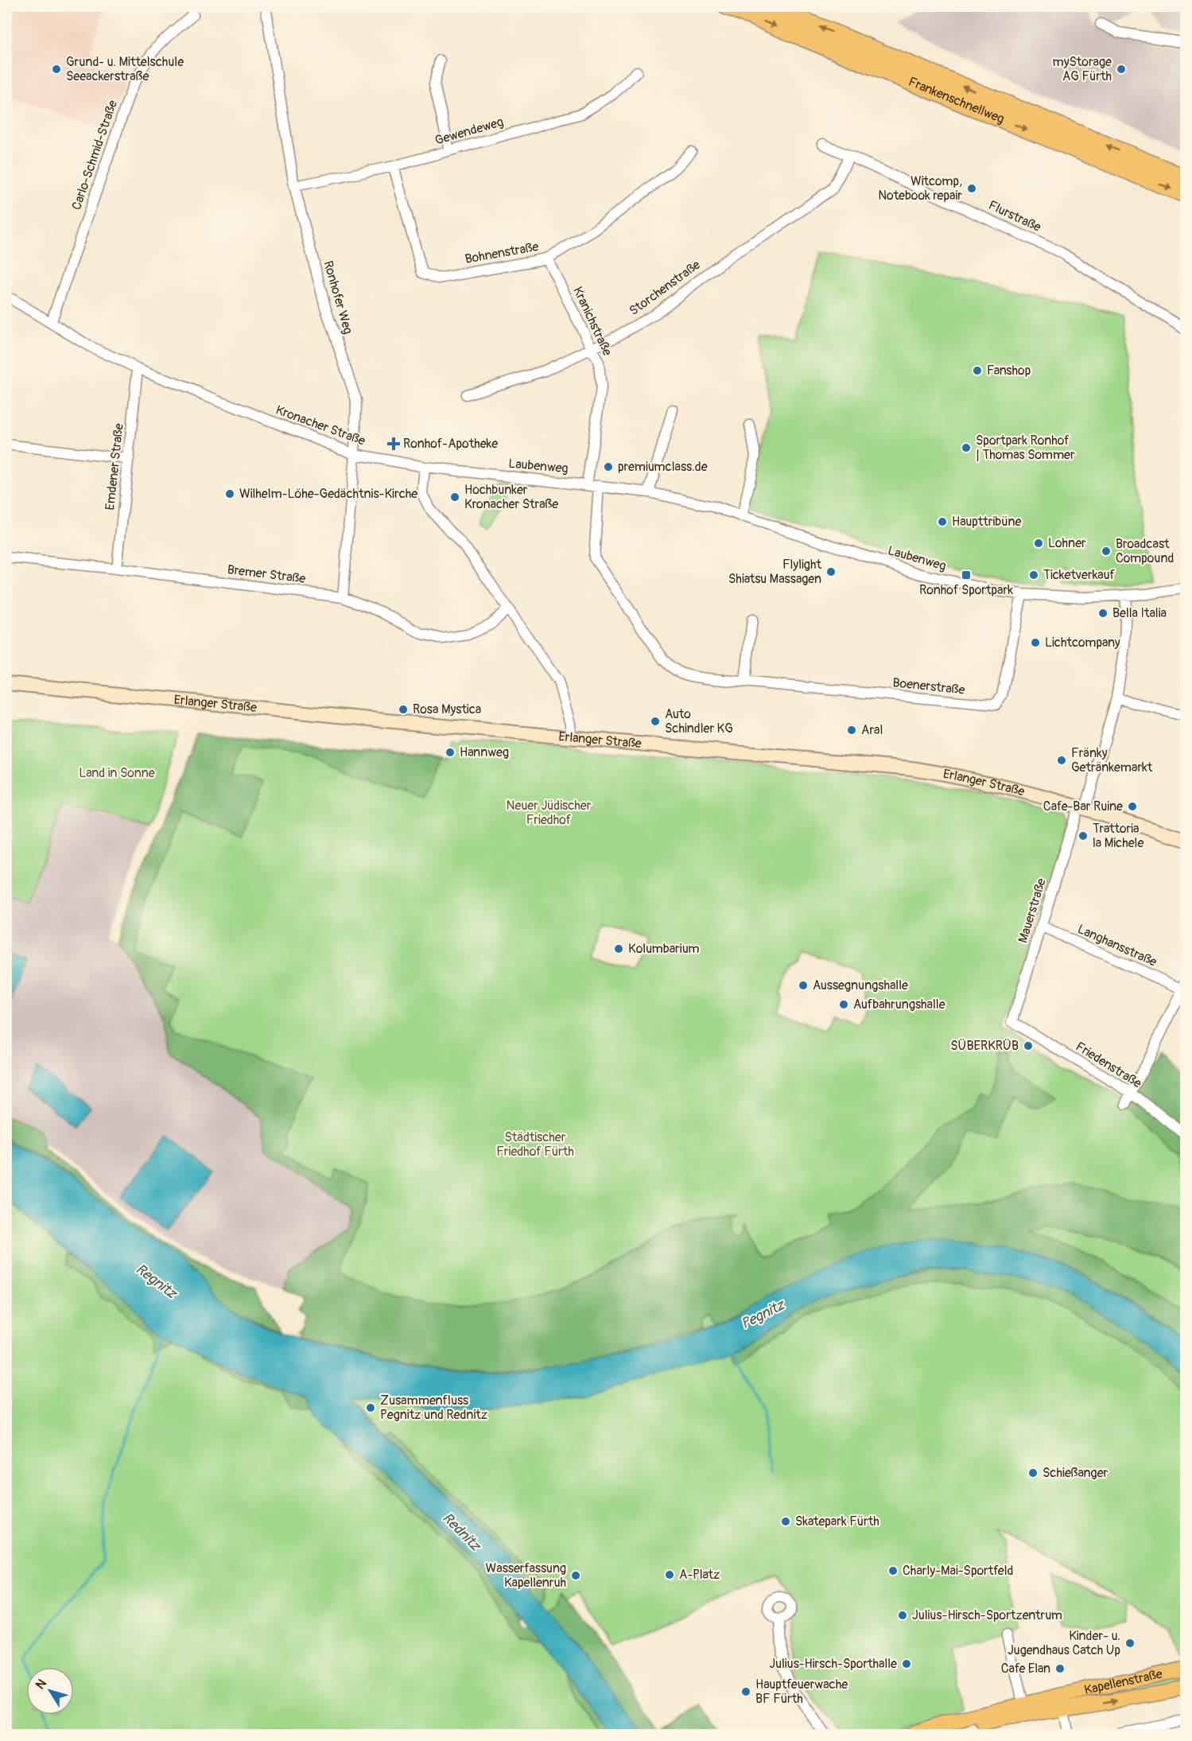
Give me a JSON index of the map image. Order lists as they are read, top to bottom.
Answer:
{
  "streets": {
    "highway": ["Frankenschnellweg"],
    "main road": ["Erlanger Straße", "Kapellenstraße"],
    "street": [
      "Gewendeweg",
      "Carlo-Schmid-Straße",
      "Flurstraße",
      "Bohnenstraße",
      "Storchenstraße",
      "Ronhofer Weg",
      "Kranichstraße",
      "Kronacher Straße",
      "Laubenweg",
      "Emdener Straße",
      "Bremer Straße",
      "Boenerstraße",
      "Mauerstraße",
      "Langhansstraße",
      "Friedenstraße"
    ]
  },
  "crossings": [
    ["Gewendeweg", "Bohnenstraße"],
    ["Gewendeweg", "Ronhofer Weg"],
    ["Carlo-Schmid-Straße", "Kronacher Straße"],
    ["Flurstraße", "Storchenstraße"],
    ["Bohnenstraße", "Kranichstraße"],
    ["Storchenstraße", "Kranichstraße"],
    ["Ronhofer Weg", "Kronacher Straße"],
    ["Ronhofer Weg", "Bremer Straße"],
    ["Kranichstraße", "Laubenweg"],
    ["Kronacher Straße", "Laubenweg"],
    ["Kronacher Straße", "Emdener Straße"],
    ["Laubenweg", "Boenerstraße"],
    ["Laubenweg", "Mauerstraße"],
    ["Emdener Straße", "Bremer Straße"],
    ["Erlanger Straße", "Mauerstraße"],
    ["Mauerstraße", "Langhansstraße"],
    ["Mauerstraße", "Friedenstraße"]
  ],
  "water": ["Regnitz", "Pegnitz", "Rednitz"],
  "parks": ["Land in Sonne", "Neuer Jüdischer Friedhof", "Städtischer Friedhof Fürth"],
  "places": {
    "other": [
      "Grund- u. Mittelschule Seeackerstraße",
      "myStorage AG Fürth",
      "Witcomp, Notebook repair",
      "Fanshop",
      "Sportpark Ronhof | Thomas Sommer",
      "premiumclass.de",
      "Wilhelm-Löhe-Gedächtnis-Kirche",
      "Hochbunker Kronacher Straße",
      "Haupttribüne",
      "Lohner",
      "Broadcast Compound",
      "Flylight Shiatsu Massagen",
      "Ticketverkauf",
      "Bella Italia",
      "Lichtcompany",
      "Rosa Mystica",
      "Auto Schindler KG",
      "Aral",
      "Hannweg",
      "Fränky Getränkemarkt",
      "Cafe-Bar Ruine",
      "Trattoria la Michele",
      "Kolumbarium",
      "Aussegnungshalle",
      "Aufbahrungshalle",
      "SÜBERKRÜB",
      "Zusammenfluss Pegnitz und Rednitz",
      "Schießanger",
      "Skatepark Fürth",
      "Charly-Mai-Sportfeld",
      "A-Platz",
      "Wasserfassung Kapellenruh",
      "Julius-Hirsch-Sportzentrum",
      "Kinder- u. Jugendhaus Catch Up",
      "Julius-Hirsch-Sporthalle",
      "Cafe Elan",
      "Hauptfeuerwache BF Fürth"
    ],
    "health": ["Ronhof-Apotheke"],
    "transit": ["Ronhof Sportpark"]
  },
  "north": "top left"
}
